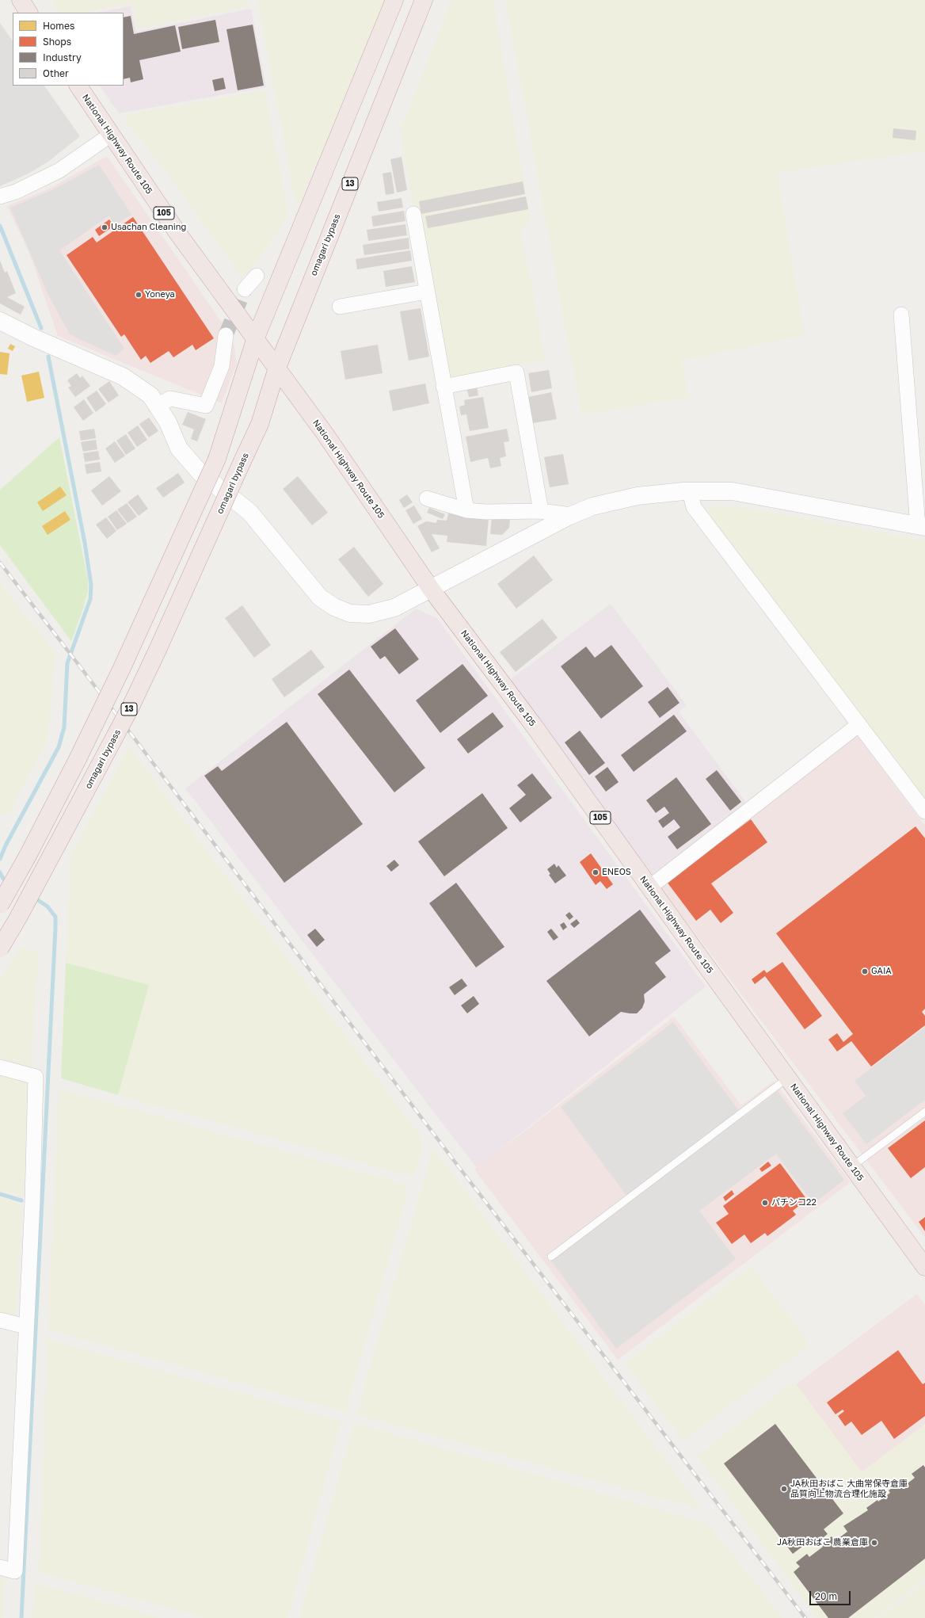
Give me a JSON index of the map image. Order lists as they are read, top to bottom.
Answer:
{
  "streets": {
    "highway": [
      "National Highway Route 105",
      "13",
      "105",
      "omagari bypass"
    ]
  },
  "crossings": [
    ["National Highway Route 105", "omagari bypass"]
  ],
  "places": [
    "Usachan Cleaning",
    "Yoneya",
    "ENEOS",
    "GAIA",
    "パチンコ22",
    "JA秋田おばこ 大曲常保寺倉庫 品質向上物流合理化施設",
    "JA秋田おばこ 農業倉庫"
  ],
  "legend": [
    "Homes",
    "Shops",
    "Industry",
    "Other"
  ],
  "scale_bar": "20 m"
}
